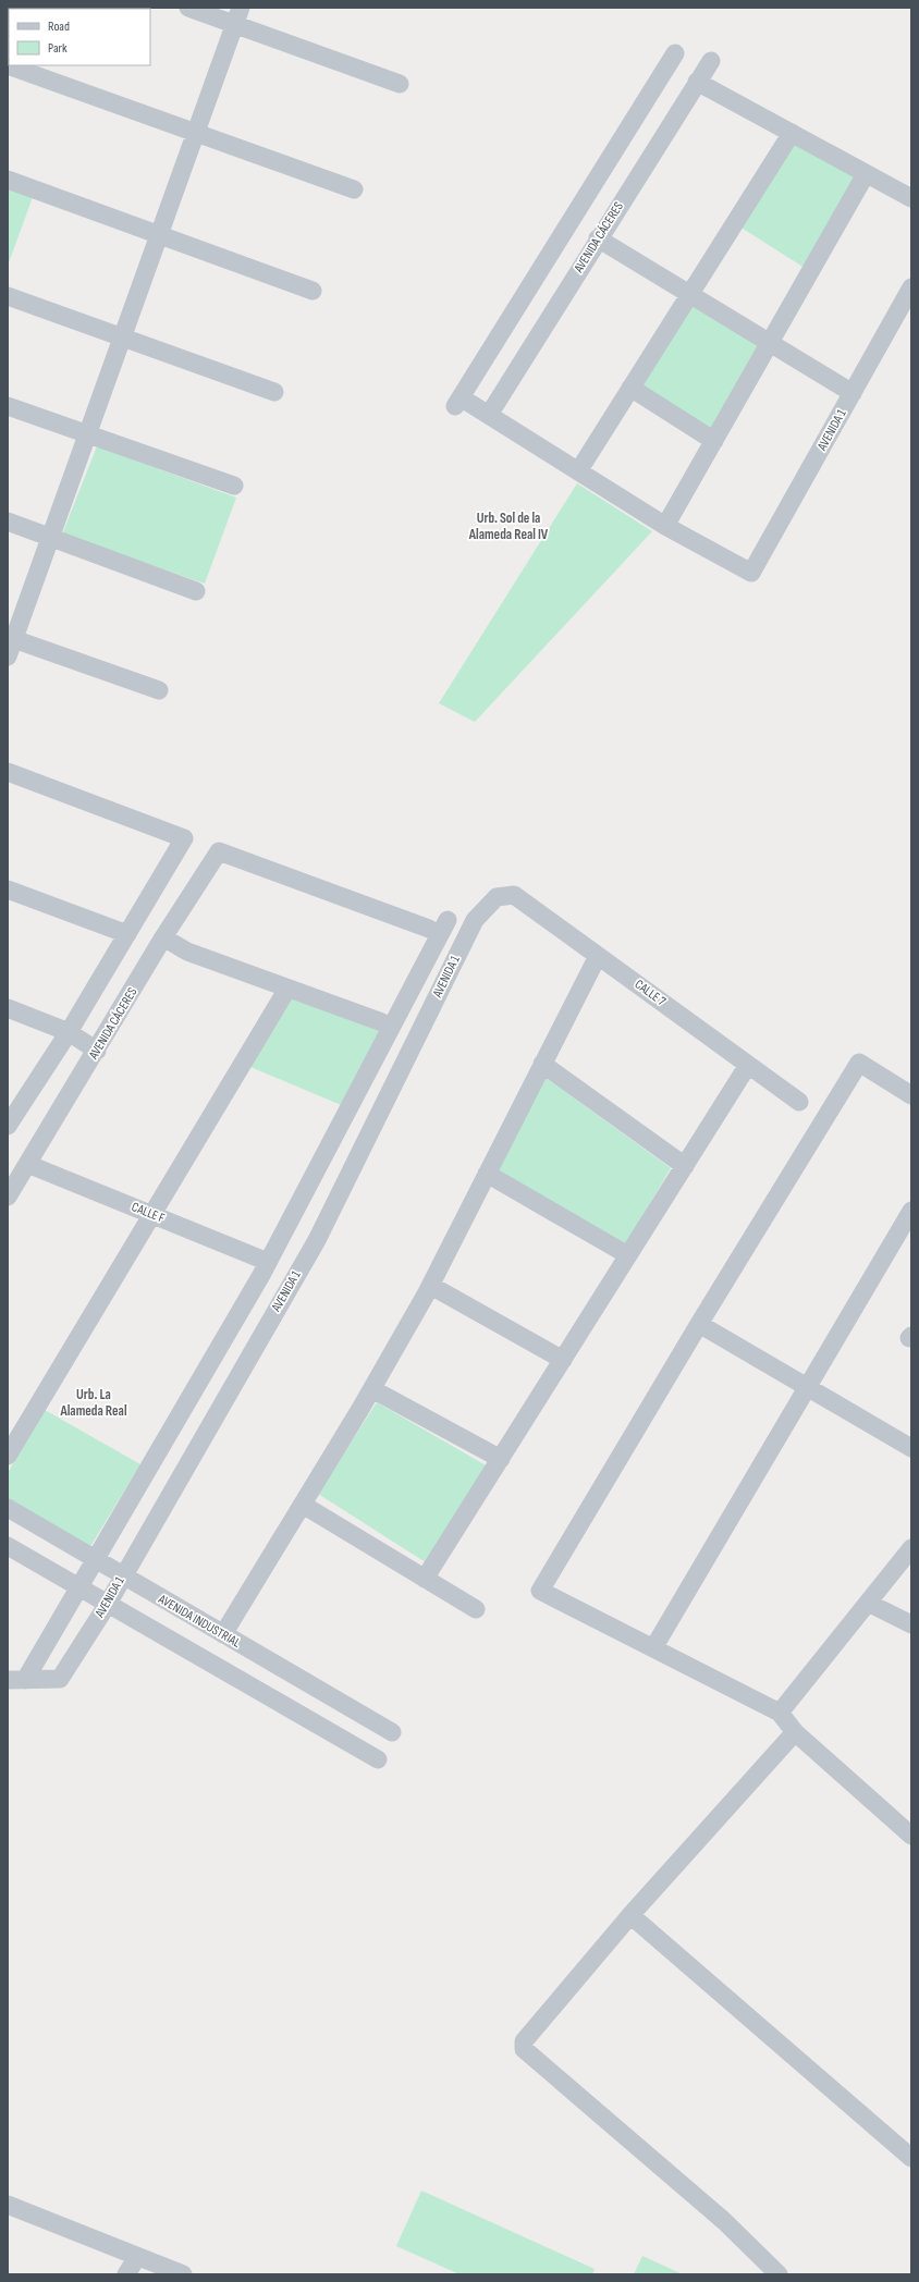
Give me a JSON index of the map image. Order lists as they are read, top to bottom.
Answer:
{
  "streets": {
    "street": [
      "AVENIDA CÁCERES",
      "AVENIDA 1",
      "CALLE 7",
      "CALLE F",
      "AVENIDA INDUSTRIAL"
    ]
  },
  "crossings": [
    ["AVENIDA CÁCERES", "CALLE F"],
    ["AVENIDA 1", "CALLE 7"],
    ["AVENIDA 1", "CALLE F"],
    ["AVENIDA 1", "AVENIDA INDUSTRIAL"]
  ],
  "districts": ["Urb. Sol de la Alameda Real IV", "Urb. La Alameda Real"],
  "legend": ["Road", "Park"]
}
